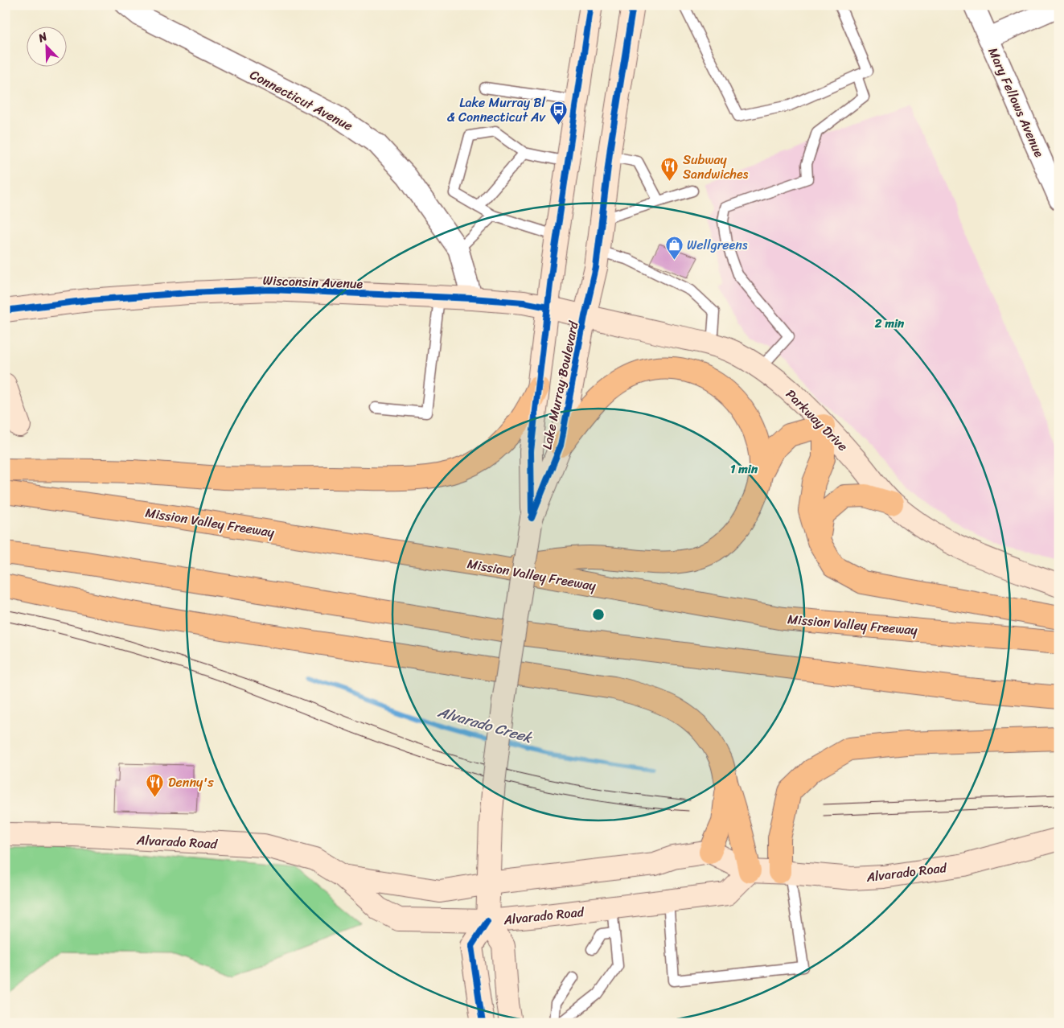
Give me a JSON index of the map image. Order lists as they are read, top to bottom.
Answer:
{
  "streets": {
    "highway": ["Mission Valley Freeway"],
    "main road": [
      "Wisconsin Avenue",
      "Lake Murray Boulevard",
      "Parkway Drive",
      "Alvarado Road"
    ],
    "street": ["Connecticut Avenue", "Mary Fellows Avenue"]
  },
  "crossings": [
    ["Connecticut Avenue", "Wisconsin Avenue"],
    ["Wisconsin Avenue", "Lake Murray Boulevard"],
    ["Wisconsin Avenue", "Parkway Drive"],
    ["Lake Murray Boulevard", "Parkway Drive"],
    ["Lake Murray Boulevard", "Alvarado Road"]
  ],
  "water": ["Alvarado Creek"],
  "places": {
    "bus stop": ["Lake Murray Bl & Connecticut Av"],
    "restaurant": ["Subway Sandwiches", "Denny's"],
    "shop": ["Wellgreens"]
  },
  "north": "top left",
  "rings": ["2 min", "1 min"]
}
